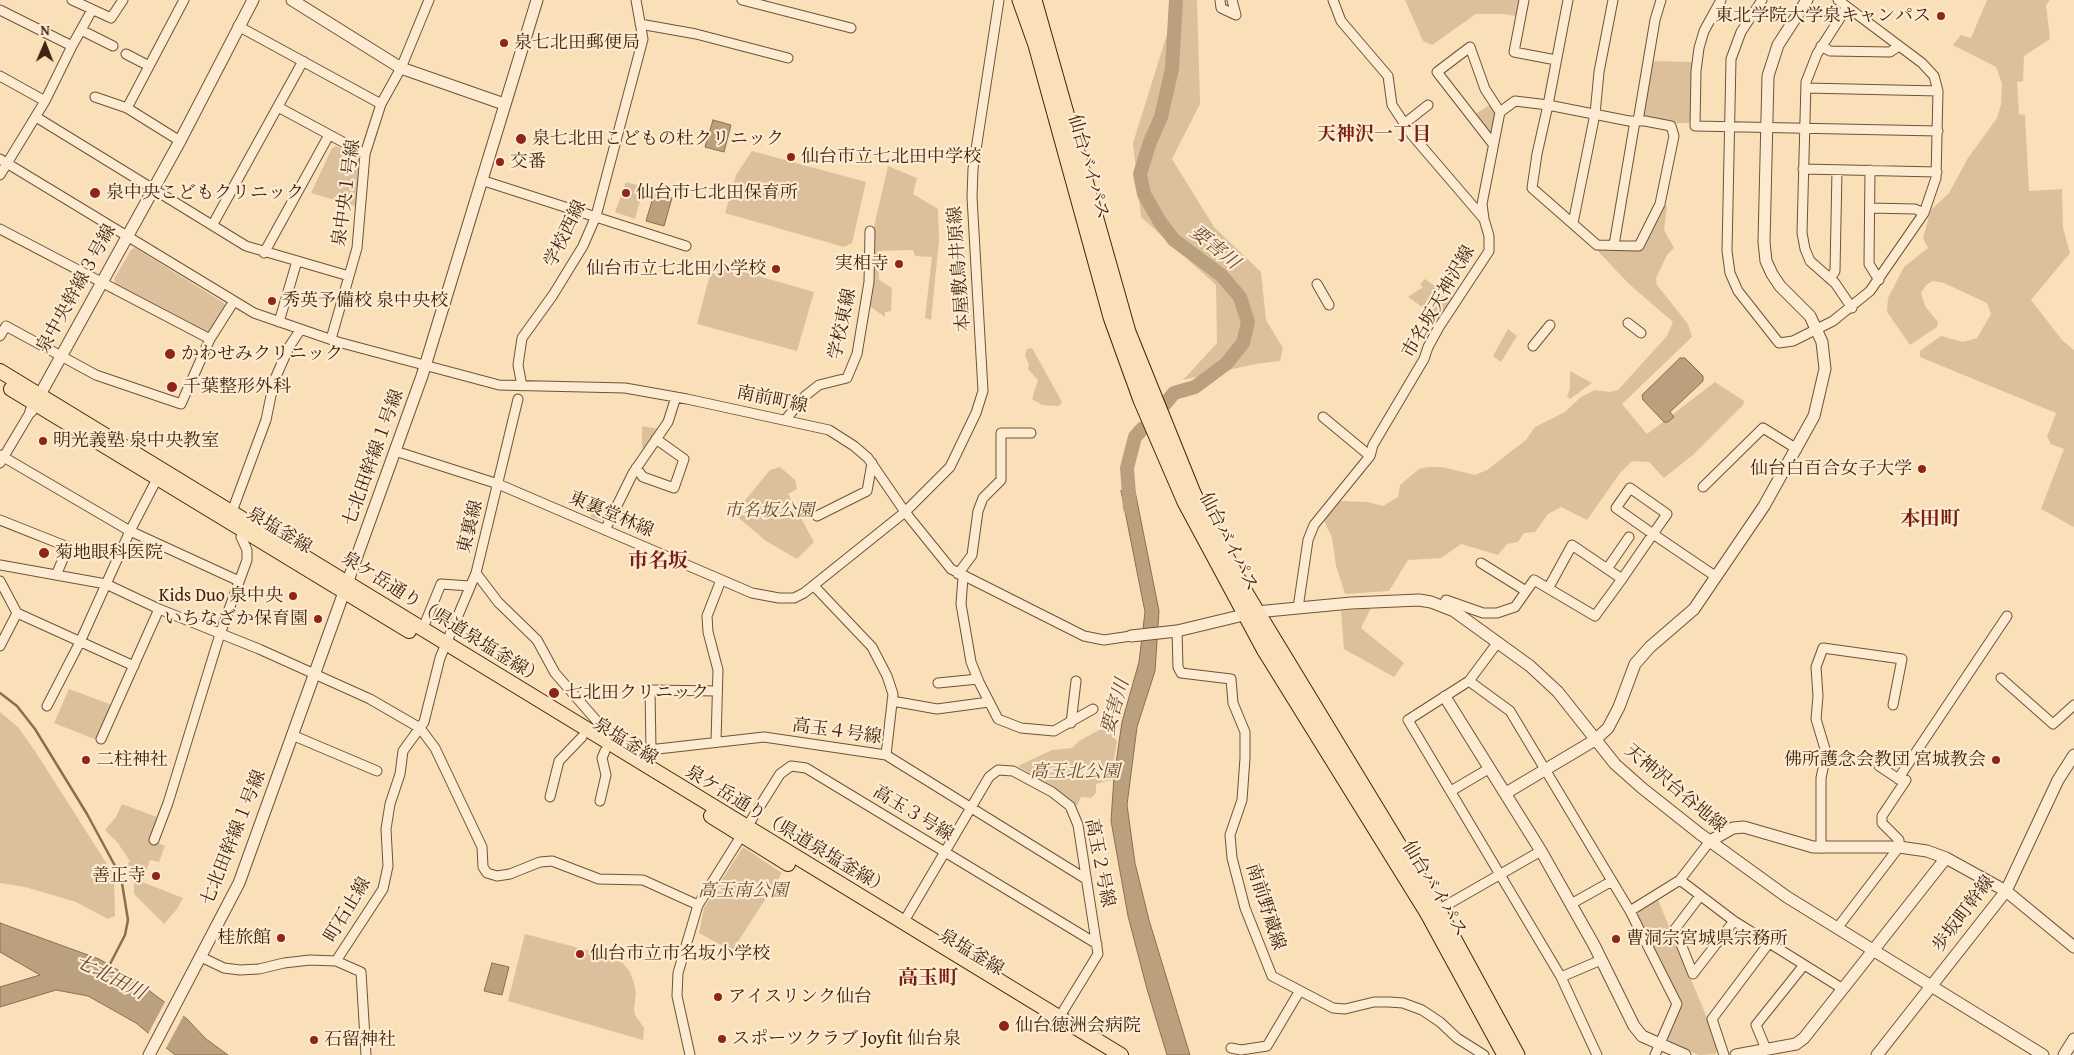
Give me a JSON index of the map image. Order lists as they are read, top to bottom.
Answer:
{
  "streets": {
    "highway": ["仙台バイパス"],
    "main road": ["泉塩釜線", "泉ケ岳通り（県道泉塩釜線）"],
    "street": [
      "泉中央１号線",
      "学校西線",
      "本屋敷鳥井原線",
      "泉中央幹線３号線",
      "市名坂天神沢線",
      "学校東線",
      "南前町線",
      "七北田幹線１号線",
      "東裏堂林線",
      "東裏線",
      "高玉４号線",
      "天神沢台谷地線",
      "高玉３号線",
      "高玉２号線",
      "南前野蔵線",
      "町石止線",
      "歩坂町幹線"
    ]
  },
  "crossings": [
    ["仙台バイパス", "天神沢台谷地線"],
    ["泉中央１号線", "南前町線"],
    ["学校西線", "南前町線"],
    ["本屋敷鳥井原線", "南前町線"],
    ["本屋敷鳥井原線", "東裏堂林線"],
    ["泉中央幹線３号線", "南前町線"],
    ["泉中央幹線３号線", "泉塩釜線"],
    ["市名坂天神沢線", "天神沢台谷地線"],
    ["学校東線", "南前町線"],
    ["南前町線", "七北田幹線１号線"],
    ["南前町線", "東裏堂林線"],
    ["南前町線", "天神沢台谷地線"],
    ["七北田幹線１号線", "東裏堂林線"],
    ["七北田幹線１号線", "泉塩釜線"],
    ["七北田幹線１号線", "泉ケ岳通り（県道泉塩釜線）"],
    ["七北田幹線１号線", "町石止線"],
    ["東裏堂林線", "東裏線"],
    ["東裏線", "泉塩釜線"],
    ["東裏線", "泉ケ岳通り（県道泉塩釜線）"],
    ["東裏線", "高玉４号線"],
    ["東裏線", "町石止線"],
    ["泉塩釜線", "泉ケ岳通り（県道泉塩釜線）"],
    ["泉塩釜線", "高玉４号線"],
    ["泉塩釜線", "高玉３号線"],
    ["泉塩釜線", "高玉２号線"],
    ["泉塩釜線", "町石止線"],
    ["泉ケ岳通り（県道泉塩釜線）", "高玉４号線"],
    ["泉ケ岳通り（県道泉塩釜線）", "高玉３号線"],
    ["泉ケ岳通り（県道泉塩釜線）", "高玉２号線"],
    ["泉ケ岳通り（県道泉塩釜線）", "町石止線"],
    ["高玉４号線", "高玉２号線"],
    ["天神沢台谷地線", "南前野蔵線"],
    ["天神沢台谷地線", "歩坂町幹線"],
    ["高玉３号線", "高玉２号線"]
  ],
  "districts": [
    "天神沢一丁目",
    "本田町",
    "市名坂",
    "高玉町"
  ],
  "water": ["要害川", "七北田川"],
  "parks": ["市名坂公園", "高玉北公園", "高玉南公園"],
  "places": [
    "東北学院大学泉キャンパス",
    "泉七北田郵便局",
    "泉七北田こどもの杜クリニック",
    "仙台市立七北田中学校",
    "交番",
    "泉中央こどもクリニック",
    "仙台市七北田保育所",
    "実相寺",
    "仙台市立七北田小学校",
    "秀英予備校 泉中央校",
    "かわせみクリニック",
    "千葉整形外科",
    "明光義塾 泉中央教室",
    "仙台白百合女子大学",
    "菊地眼科医院",
    "Kids Duo 泉中央",
    "いちなざか保育園",
    "七北田クリニック",
    "二柱神社",
    "佛所護念会教団 宮城教会",
    "善正寺",
    "桂旅館",
    "曹洞宗宮城県宗務所",
    "仙台市立市名坂小学校",
    "アイスリンク仙台",
    "仙台徳洲会病院",
    "スポーツクラブ Joyfit 仙台泉",
    "石留神社"
  ],
  "north": "top"
}
